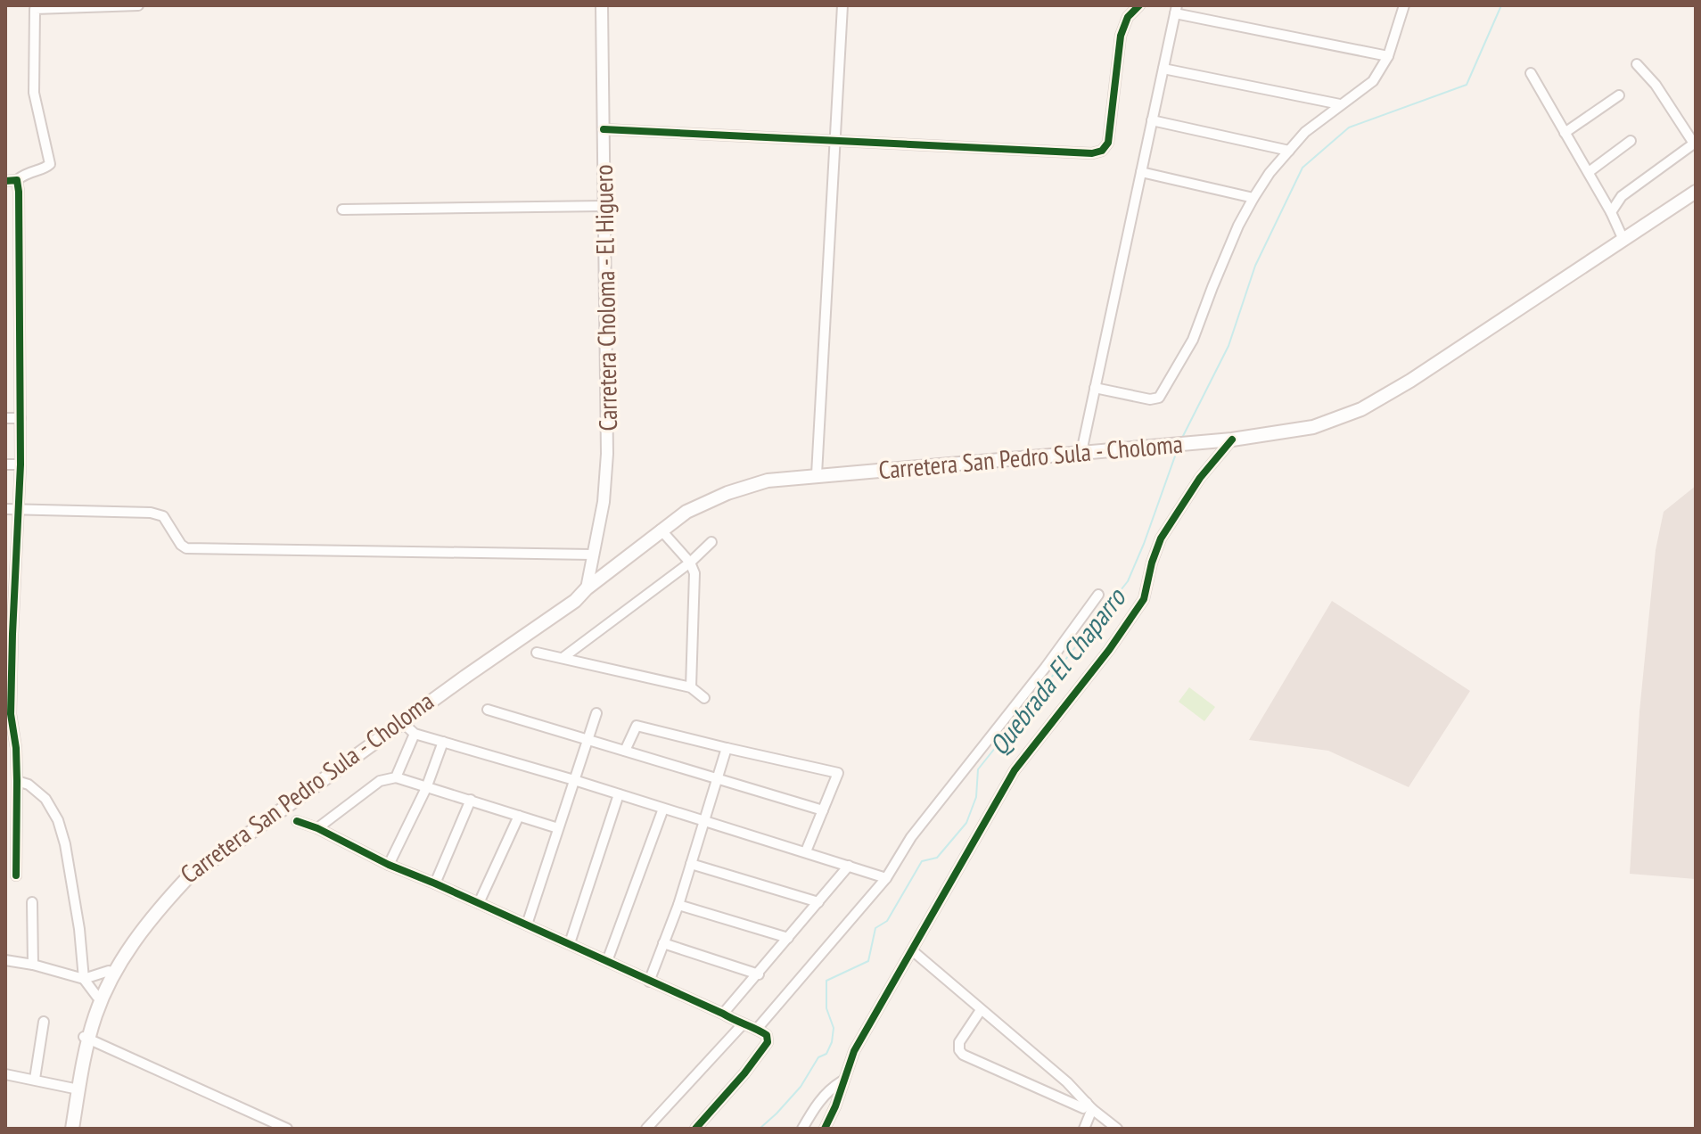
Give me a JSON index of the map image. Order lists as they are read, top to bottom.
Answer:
{
  "streets": {
    "main road": ["Carretera San Pedro Sula - Choloma"],
    "street": ["Carretera Choloma - El Higuero"]
  },
  "crossings": [
    ["Carretera Choloma - El Higuero", "Carretera San Pedro Sula - Choloma"]
  ],
  "water": ["Quebrada El Chaparro"]
}
